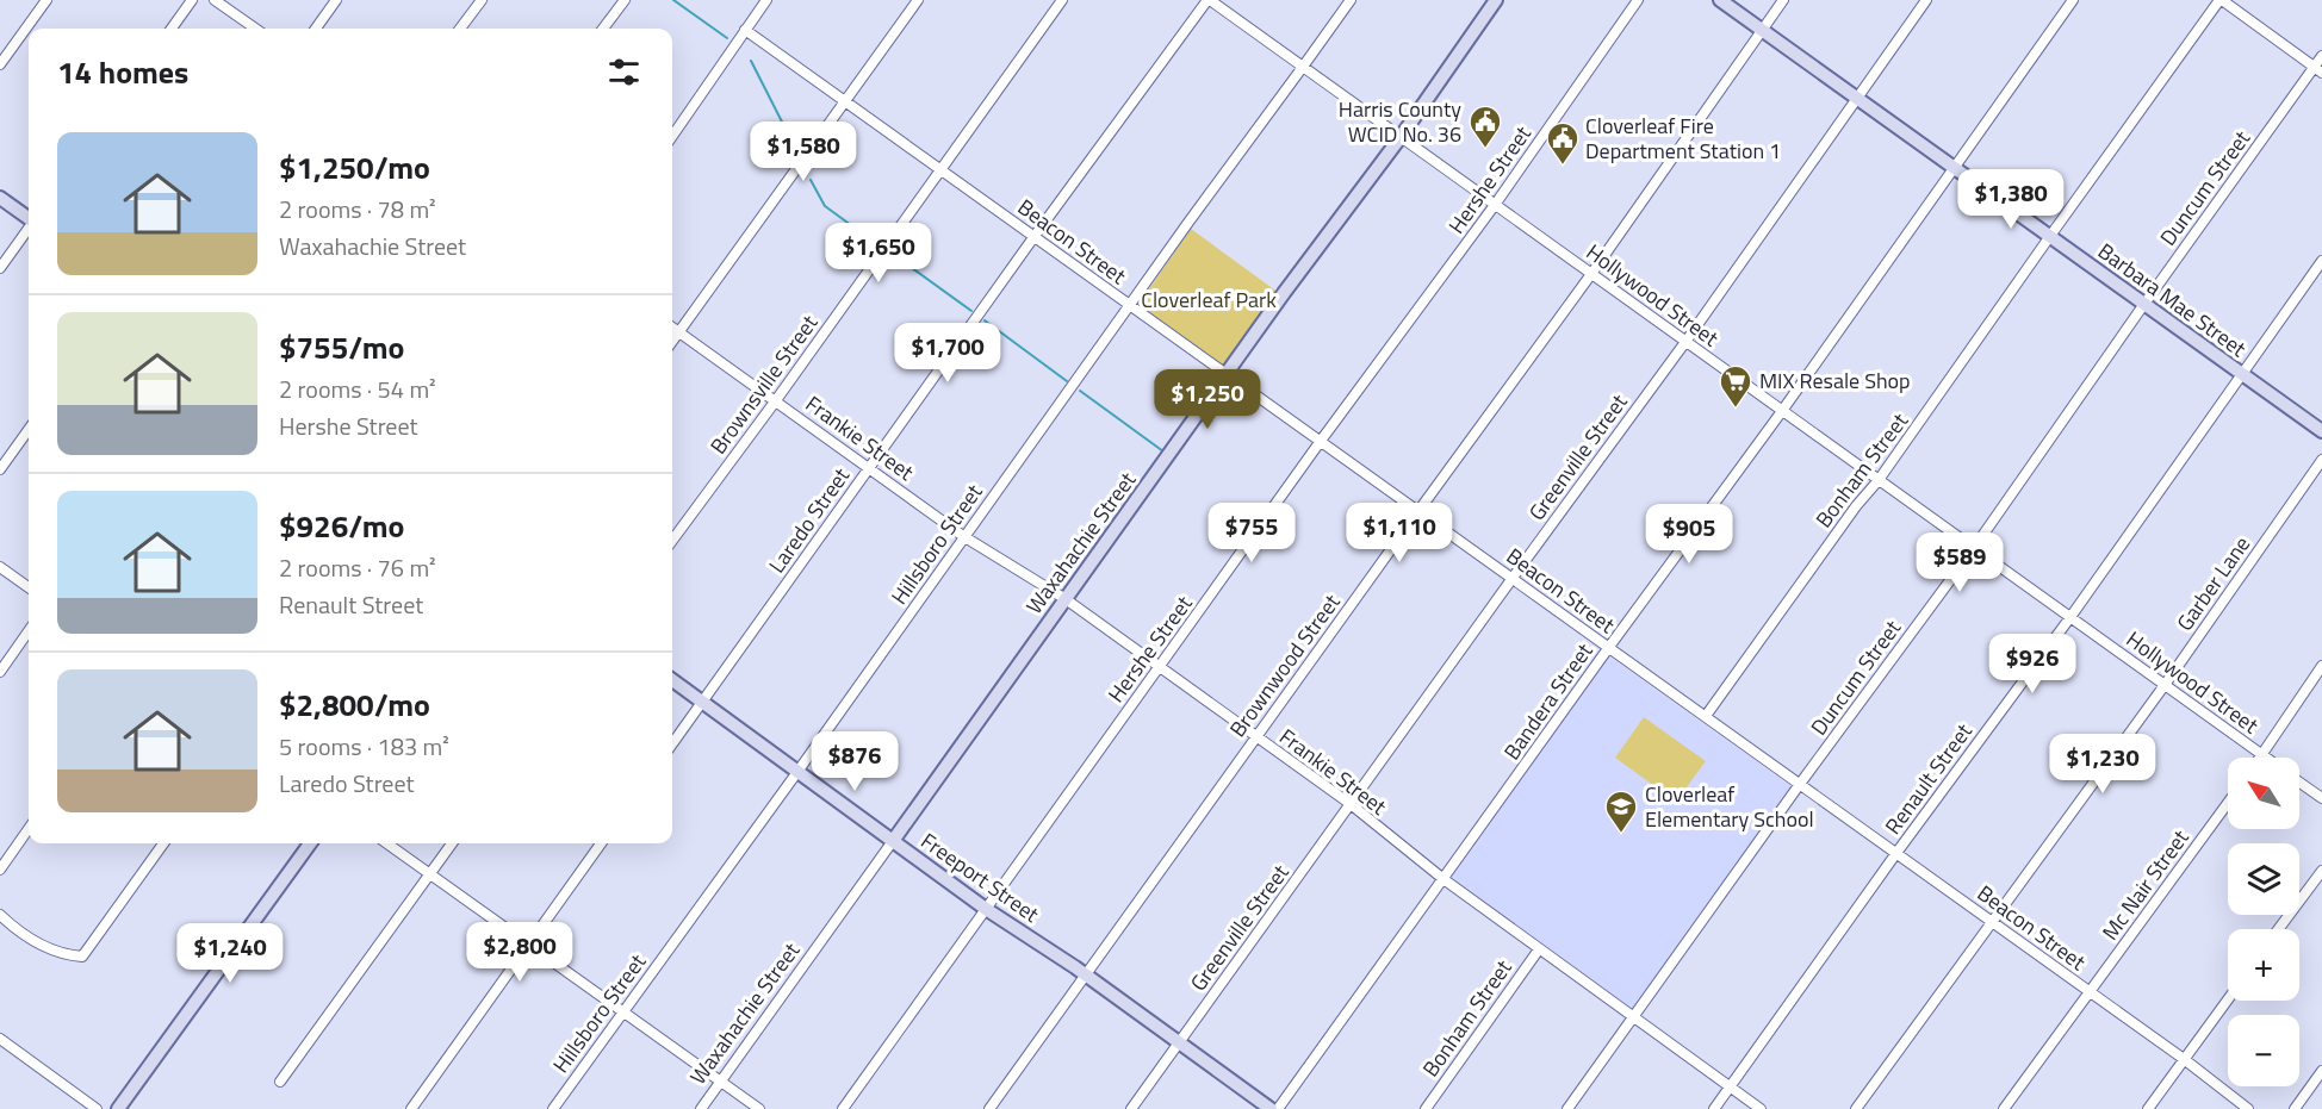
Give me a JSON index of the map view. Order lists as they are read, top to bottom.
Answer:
{
  "streets": {
    "street": [
      "Hershe Street",
      "Duncum Street",
      "Beacon Street",
      "Hollywood Street",
      "Barbara Mae Street",
      "Brownsville Street",
      "Frankie Street",
      "Greenville Street",
      "Bonham Street",
      "Laredo Street",
      "Waxahachie Street",
      "Hillsboro Street",
      "Garber Lane",
      "Brownwood Street",
      "Bandera Street",
      "Renault Street",
      "Freeport Street",
      "Mc Nair Street"
    ]
  },
  "crossings": [
    ["Hershe Street", "Beacon Street"],
    ["Hershe Street", "Hollywood Street"],
    ["Hershe Street", "Frankie Street"],
    ["Hershe Street", "Freeport Street"],
    ["Duncum Street", "Beacon Street"],
    ["Duncum Street", "Hollywood Street"],
    ["Duncum Street", "Barbara Mae Street"],
    ["Duncum Street", "Frankie Street"],
    ["Beacon Street", "Brownsville Street"],
    ["Beacon Street", "Greenville Street"],
    ["Beacon Street", "Bonham Street"],
    ["Beacon Street", "Laredo Street"],
    ["Beacon Street", "Waxahachie Street"],
    ["Beacon Street", "Hillsboro Street"],
    ["Beacon Street", "Garber Lane"],
    ["Beacon Street", "Brownwood Street"],
    ["Beacon Street", "Bandera Street"],
    ["Beacon Street", "Renault Street"],
    ["Beacon Street", "Mc Nair Street"],
    ["Hollywood Street", "Greenville Street"],
    ["Hollywood Street", "Bonham Street"],
    ["Hollywood Street", "Laredo Street"],
    ["Hollywood Street", "Waxahachie Street"],
    ["Hollywood Street", "Hillsboro Street"],
    ["Hollywood Street", "Garber Lane"],
    ["Hollywood Street", "Brownwood Street"],
    ["Hollywood Street", "Bandera Street"],
    ["Hollywood Street", "Renault Street"],
    ["Barbara Mae Street", "Greenville Street"],
    ["Barbara Mae Street", "Bonham Street"],
    ["Barbara Mae Street", "Brownwood Street"],
    ["Barbara Mae Street", "Bandera Street"],
    ["Barbara Mae Street", "Renault Street"],
    ["Brownsville Street", "Frankie Street"],
    ["Frankie Street", "Greenville Street"],
    ["Frankie Street", "Bonham Street"],
    ["Frankie Street", "Laredo Street"],
    ["Frankie Street", "Waxahachie Street"],
    ["Frankie Street", "Hillsboro Street"],
    ["Frankie Street", "Brownwood Street"],
    ["Frankie Street", "Bandera Street"],
    ["Frankie Street", "Renault Street"],
    ["Greenville Street", "Freeport Street"],
    ["Laredo Street", "Freeport Street"],
    ["Waxahachie Street", "Freeport Street"],
    ["Hillsboro Street", "Freeport Street"],
    ["Brownwood Street", "Freeport Street"]
  ],
  "parks": ["Cloverleaf Park"],
  "places": {
    "public building": ["Harris County WCID No. 36", "Cloverleaf Fire Department Station 1"],
    "supermarket": ["MIX Resale Shop"],
    "school or university": ["Cloverleaf Elementary School"]
  },
  "north": "top left",
  "page": {
    "heading": "14 homes",
    "list": [
      {
        "name": "$1,250/mo",
        "note": "2 rooms · 78 m² · Waxahachie Street"
      },
      {
        "name": "$755/mo",
        "note": "2 rooms · 54 m² · Hershe Street"
      },
      {
        "name": "$926/mo",
        "note": "2 rooms · 76 m² · Renault Street"
      },
      {
        "name": "$2,800/mo",
        "note": "5 rooms · 183 m² · Laredo Street"
      }
    ],
    "price": [
      "$1,580",
      "$1,380",
      "$1,650",
      "$1,700",
      "$1,250",
      "$755",
      "$1,110",
      "$905",
      "$589",
      "$926",
      "$876",
      "$1,230",
      "$2,800",
      "$1,240"
    ],
    "map_buttons": ["+", "−"]
  }
}
